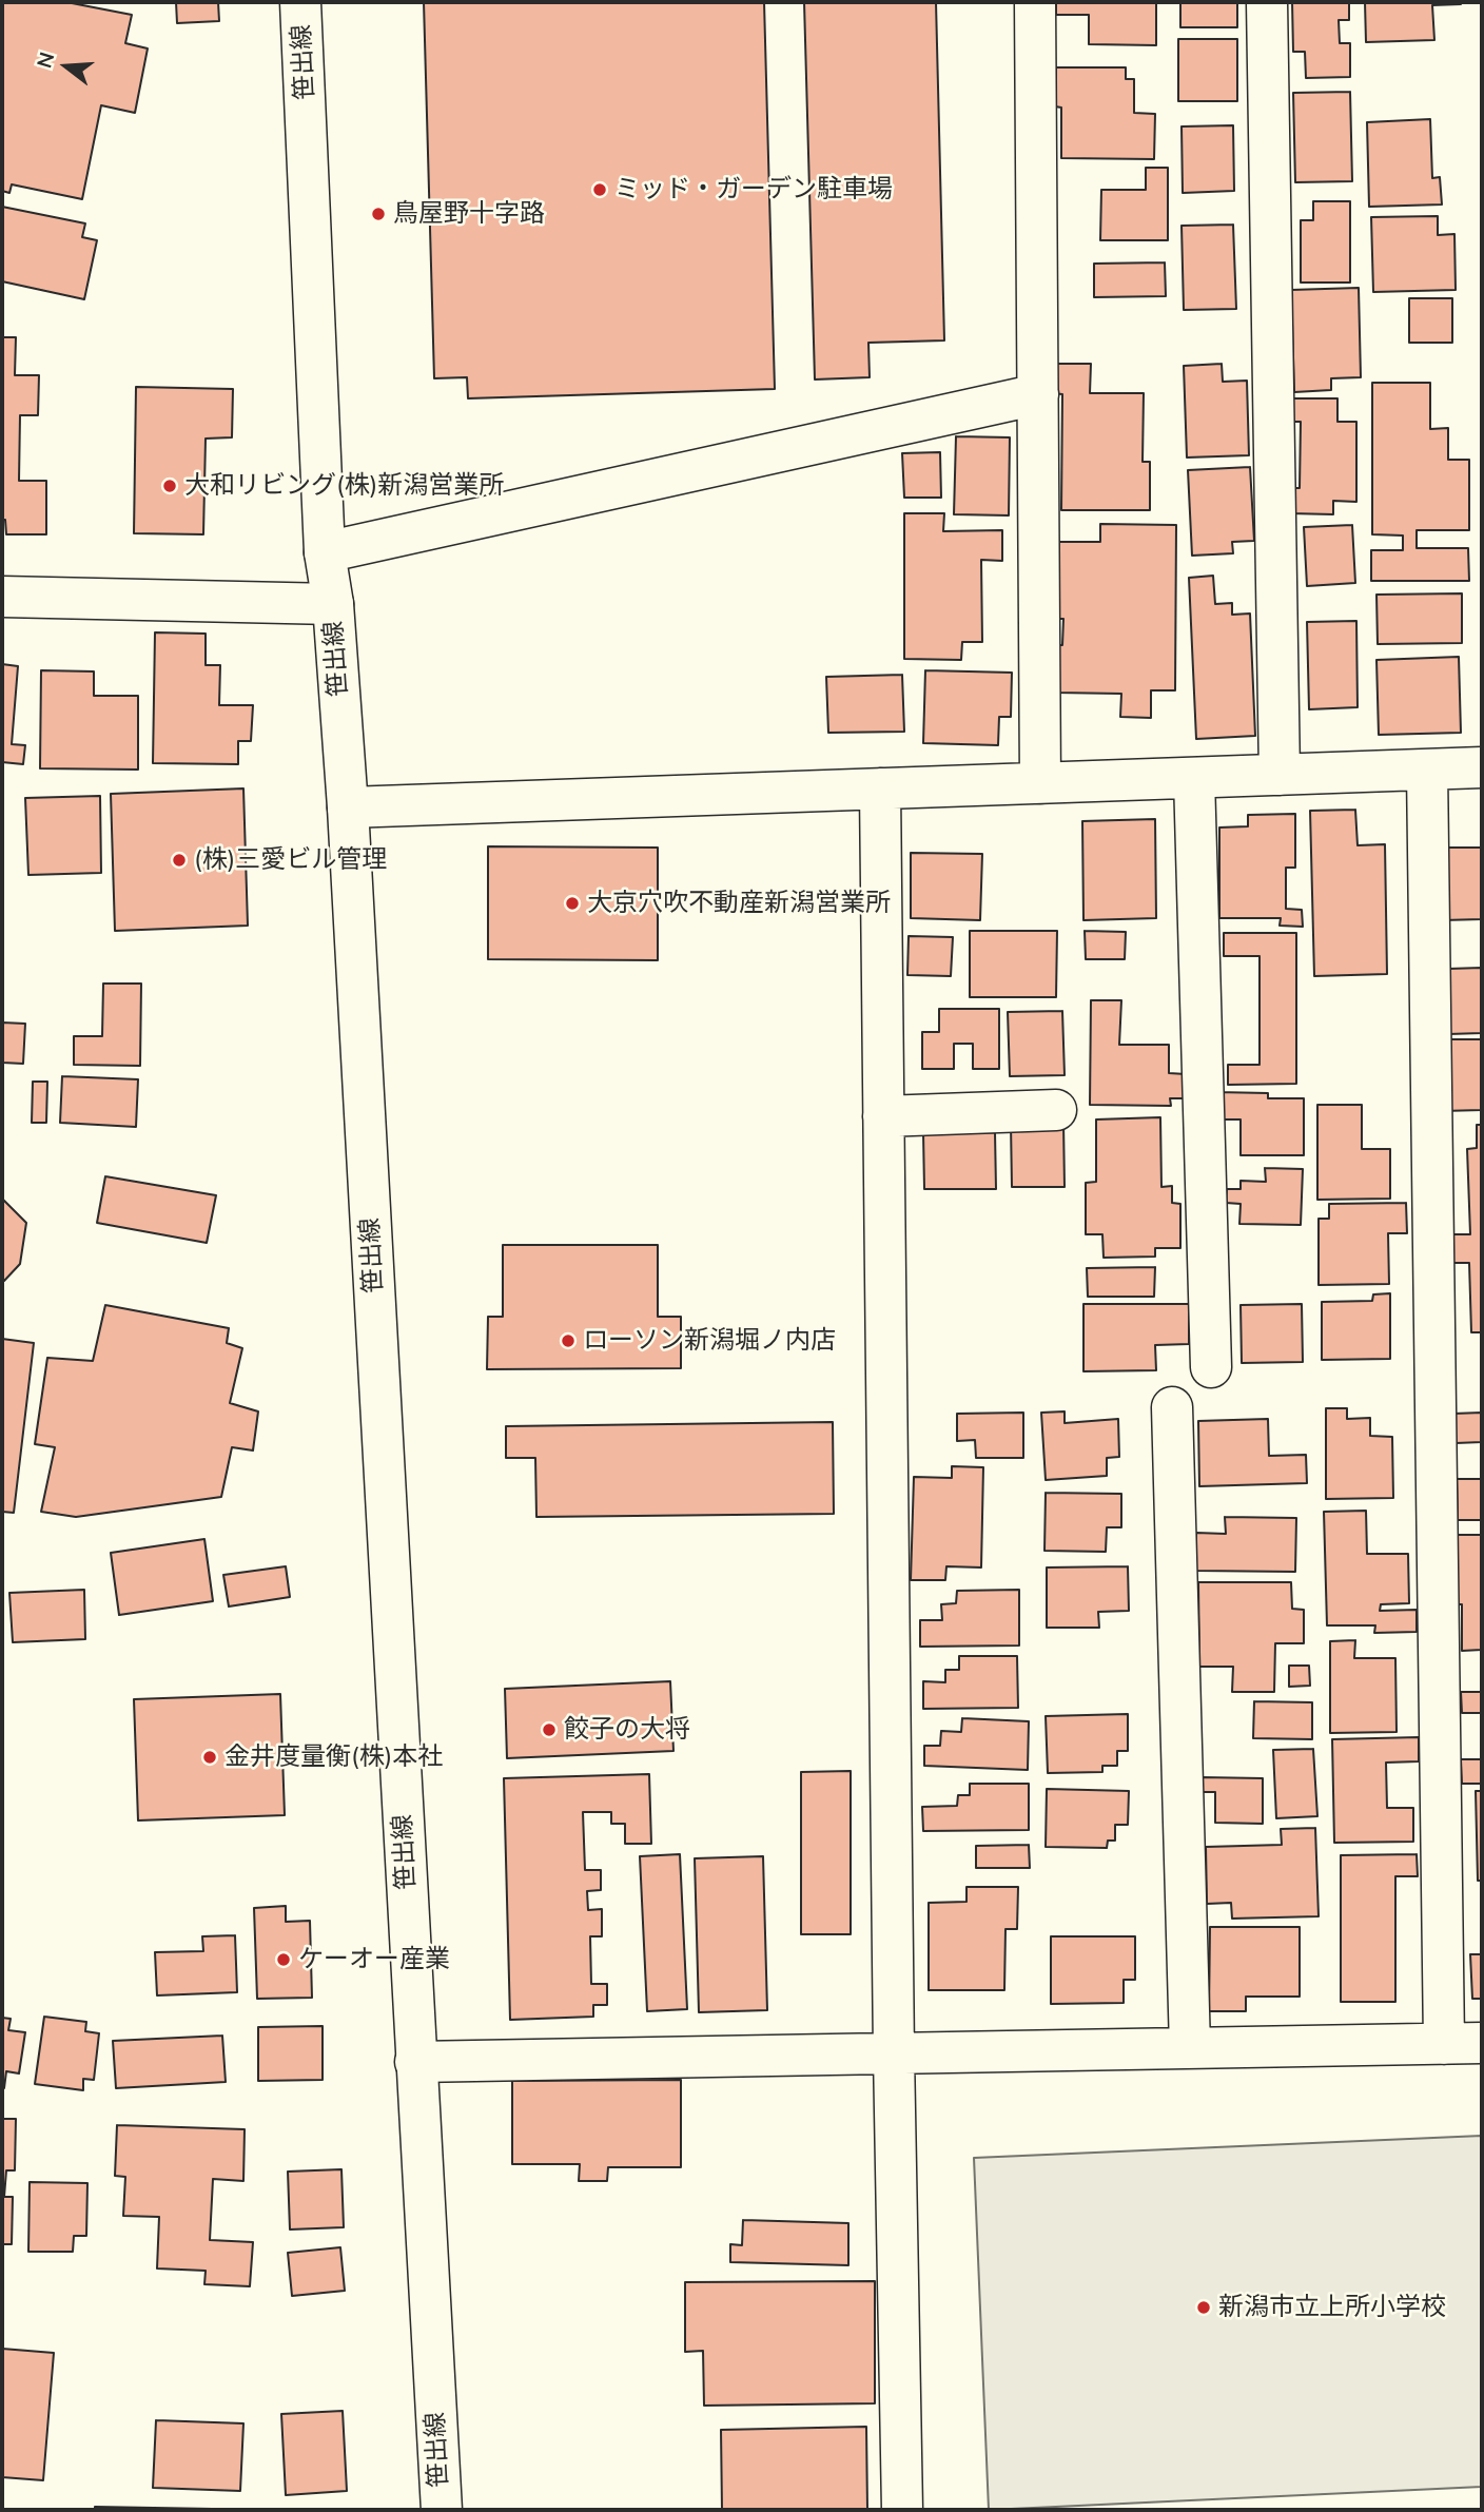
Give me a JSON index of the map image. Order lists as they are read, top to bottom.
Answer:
{
  "streets": {
    "street": ["笹出線"]
  },
  "places": [
    "ミッド・ガーデン駐車場",
    "鳥屋野十字路",
    "大和リビング(株)新潟営業所",
    "(株)三愛ビル管理",
    "大京穴吹不動産新潟営業所",
    "ローソン新潟堀ノ内店",
    "餃子の大将",
    "金井度量衡(株)本社",
    "ケーオー産業",
    "新潟市立上所小学校"
  ],
  "north": "left"
}
